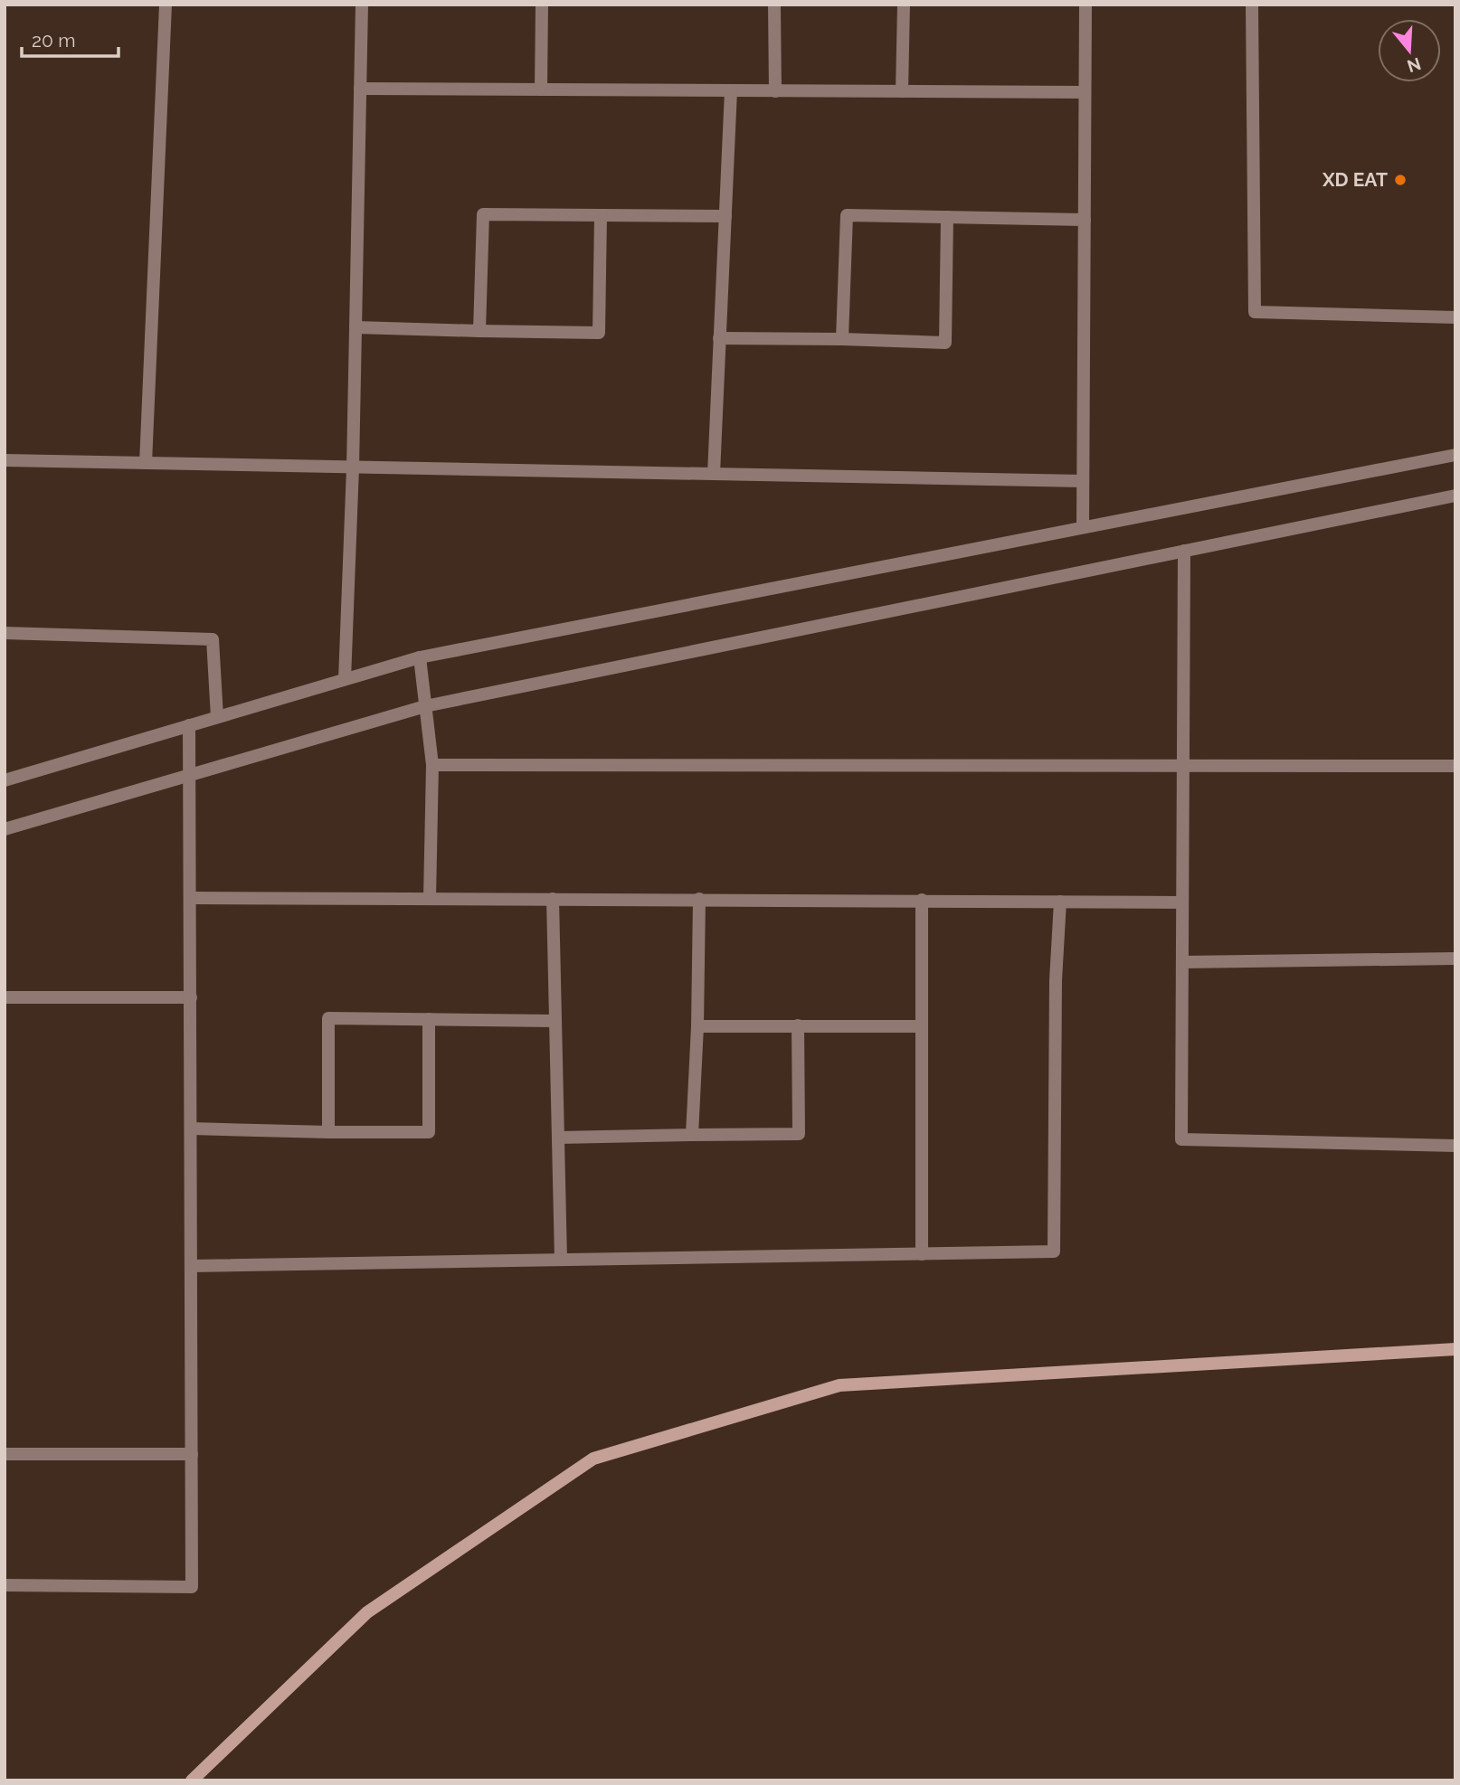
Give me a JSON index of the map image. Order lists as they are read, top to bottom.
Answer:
{
  "places": ["XD EAT"],
  "scale_bar": "20 m",
  "north": "bottom"
}
